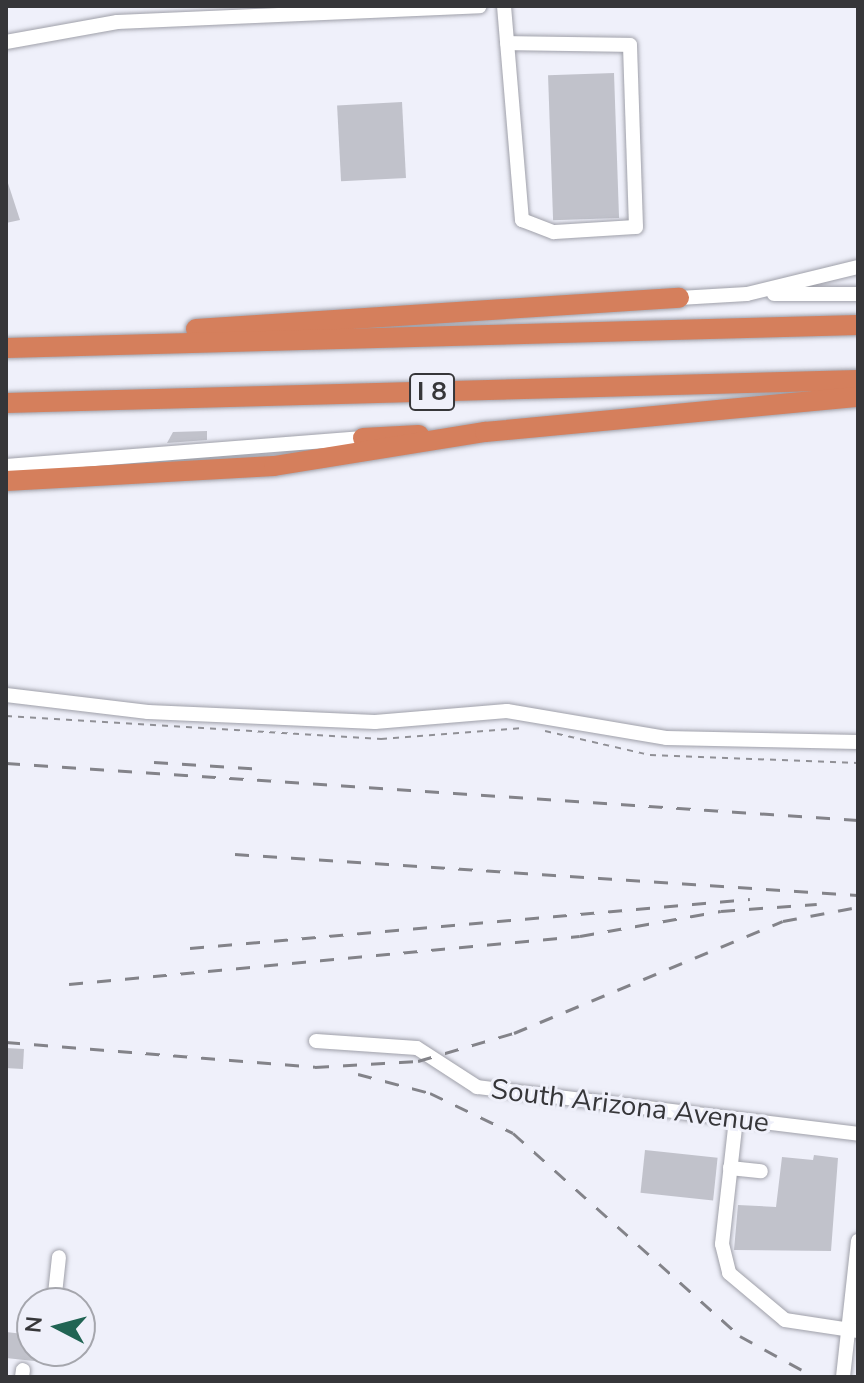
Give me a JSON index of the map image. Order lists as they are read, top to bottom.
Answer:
{
  "streets": {
    "highway": ["I 8"],
    "street": ["South Arizona Avenue"]
  },
  "north": "left"
}
